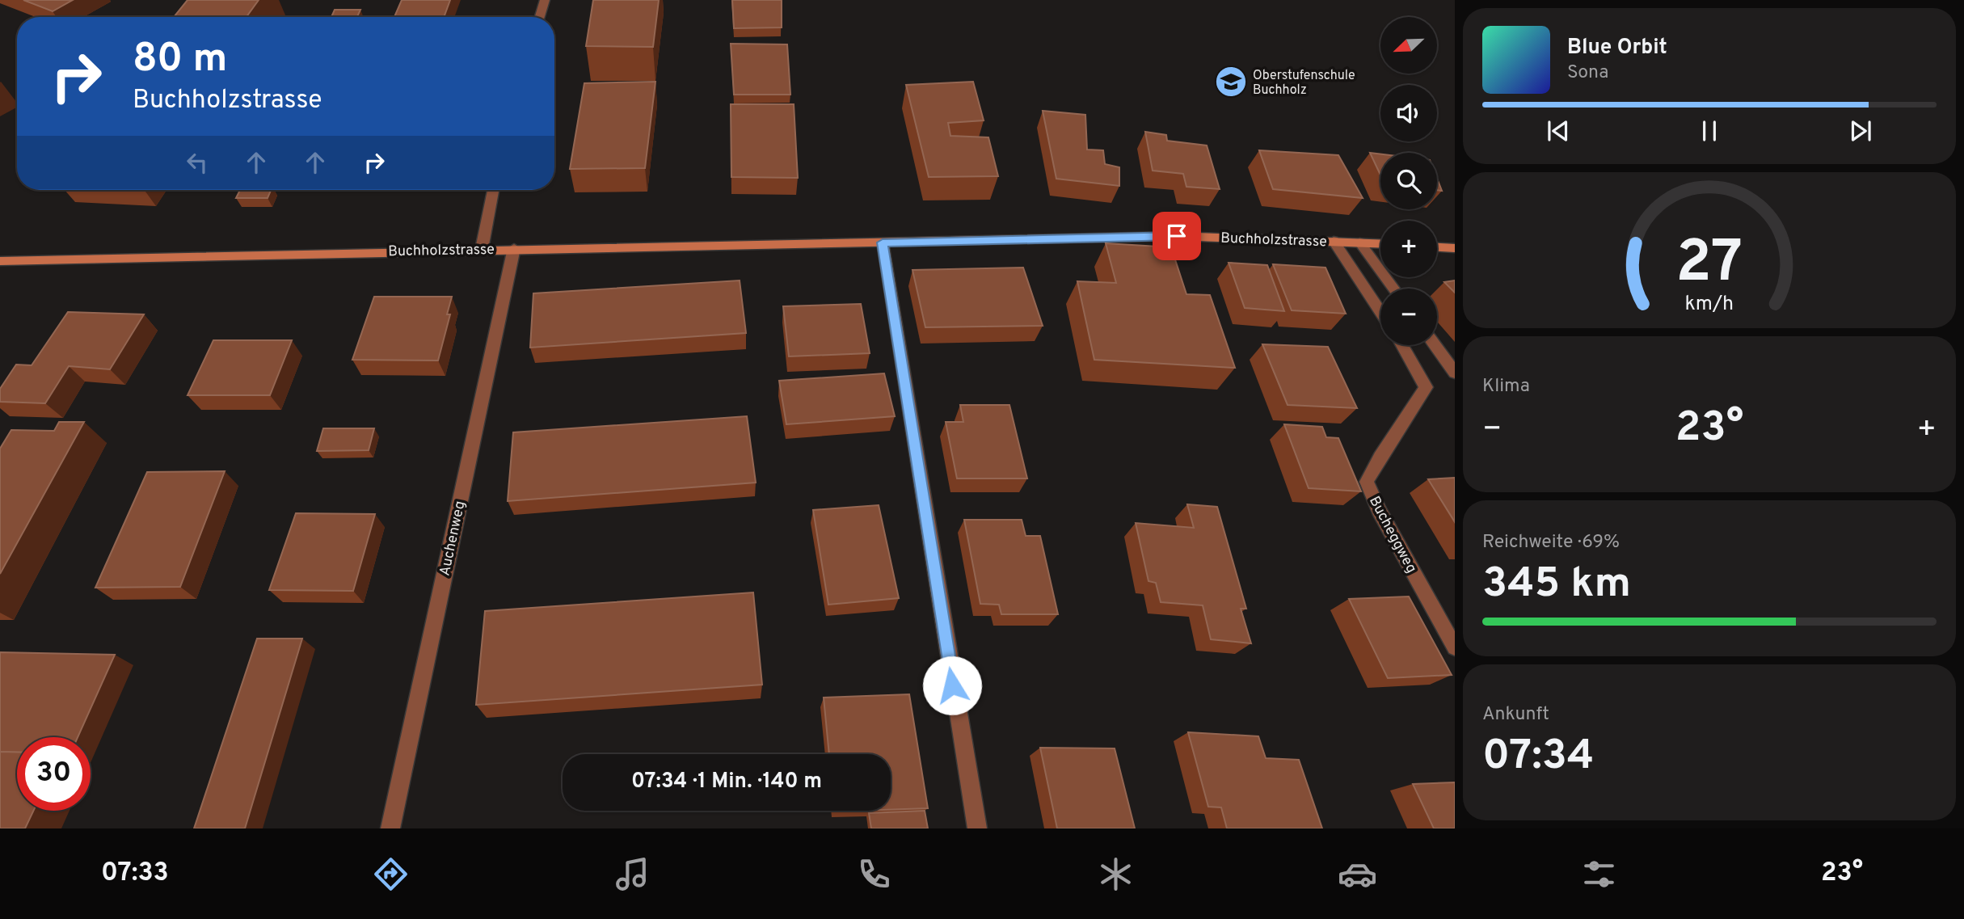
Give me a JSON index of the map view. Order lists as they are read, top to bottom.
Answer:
{
  "streets": {
    "street": ["Buchholzstrasse", "Bucheggweg", "Auchenweg"]
  },
  "crossings": [
    ["Buchholzstrasse", "Auchenweg"]
  ],
  "places": {
    "school or university": ["Oberstufenschule Buchholz"]
  },
  "north": "bottom left",
  "page": {
    "map_buttons": ["+", "−"],
    "turn": ["80 m", "Buchholzstrasse"],
    "song": ["Blue Orbit", "Sona"],
    "tile": [
      "Klima",
      ["Reichweite · 69%", "345 km"],
      ["Ankunft", "07:34"]
    ],
    "heat": ["−", "23°", "+"],
    "limit": "30",
    "trip": "07:34 · 1 Min. · 140 m",
    "tabs": ["07:33", "23°"],
    "gauge": ["27", "km/h"]
  }
}
